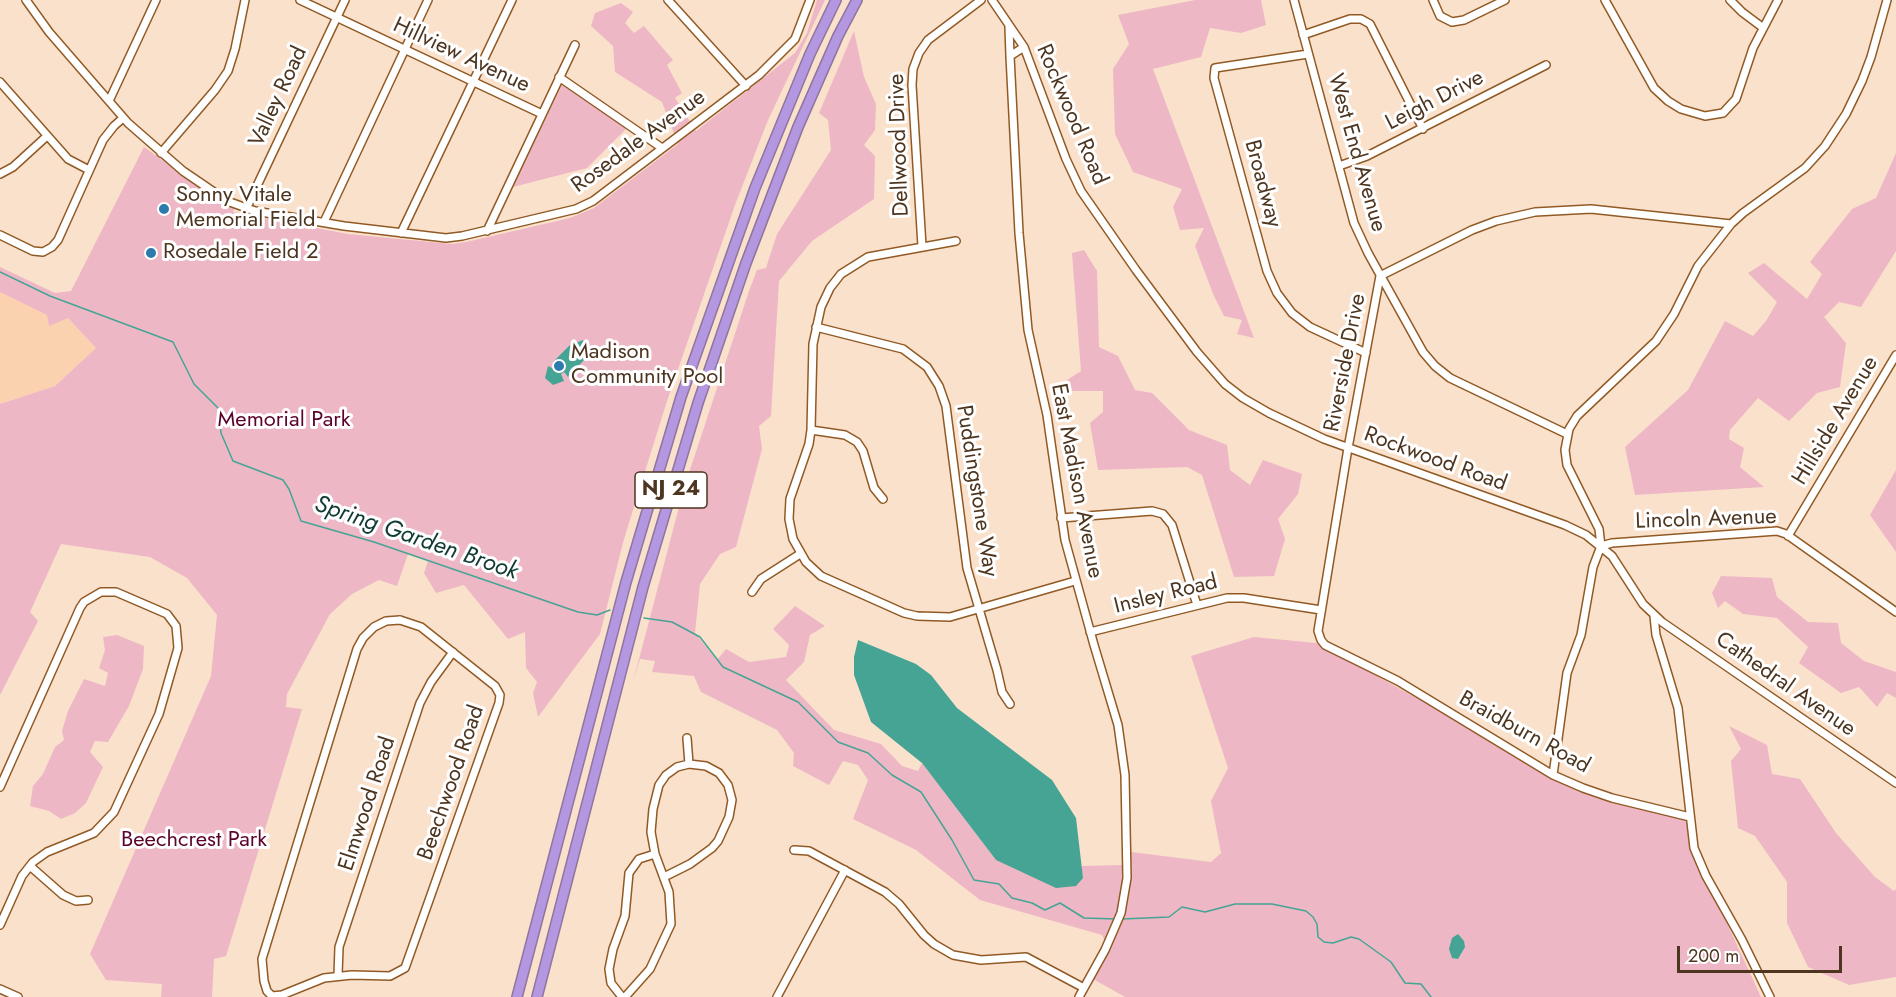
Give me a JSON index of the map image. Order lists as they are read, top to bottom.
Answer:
{
  "streets": {
    "highway": ["NJ 24"],
    "street": [
      "Hillview Avenue",
      "Valley Road",
      "Leigh Drive",
      "Rockwood Road",
      "Rosedale Avenue",
      "Dellwood Drive",
      "West End Avenue",
      "Broadway",
      "Riverside Drive",
      "Hillside Avenue",
      "East Madison Avenue",
      "Puddingstone Way",
      "Lincoln Avenue",
      "Insley Road",
      "Cathedral Avenue",
      "Braidburn Road",
      "Beechwood Road",
      "Elmwood Road"
    ]
  },
  "crossings": [
    ["Hillview Avenue", "Valley Road"],
    ["Valley Road", "Rosedale Avenue"],
    ["Leigh Drive", "West End Avenue"],
    ["Rockwood Road", "Riverside Drive"],
    ["Rockwood Road", "East Madison Avenue"],
    ["Rockwood Road", "Lincoln Avenue"],
    ["Rockwood Road", "Cathedral Avenue"],
    ["Rockwood Road", "Braidburn Road"],
    ["West End Avenue", "Broadway"],
    ["West End Avenue", "Riverside Drive"],
    ["Broadway", "Riverside Drive"],
    ["Riverside Drive", "Insley Road"],
    ["Riverside Drive", "Braidburn Road"],
    ["Hillside Avenue", "Lincoln Avenue"],
    ["East Madison Avenue", "Insley Road"],
    ["Beechwood Road", "Elmwood Road"]
  ],
  "water": ["Spring Garden Brook"],
  "parks": ["Memorial Park", "Beechcrest Park"],
  "places": ["Sonny Vitale Memorial Field", "Rosedale Field 2", "Madison Community Pool"],
  "scale_bar": "200 m"
}
